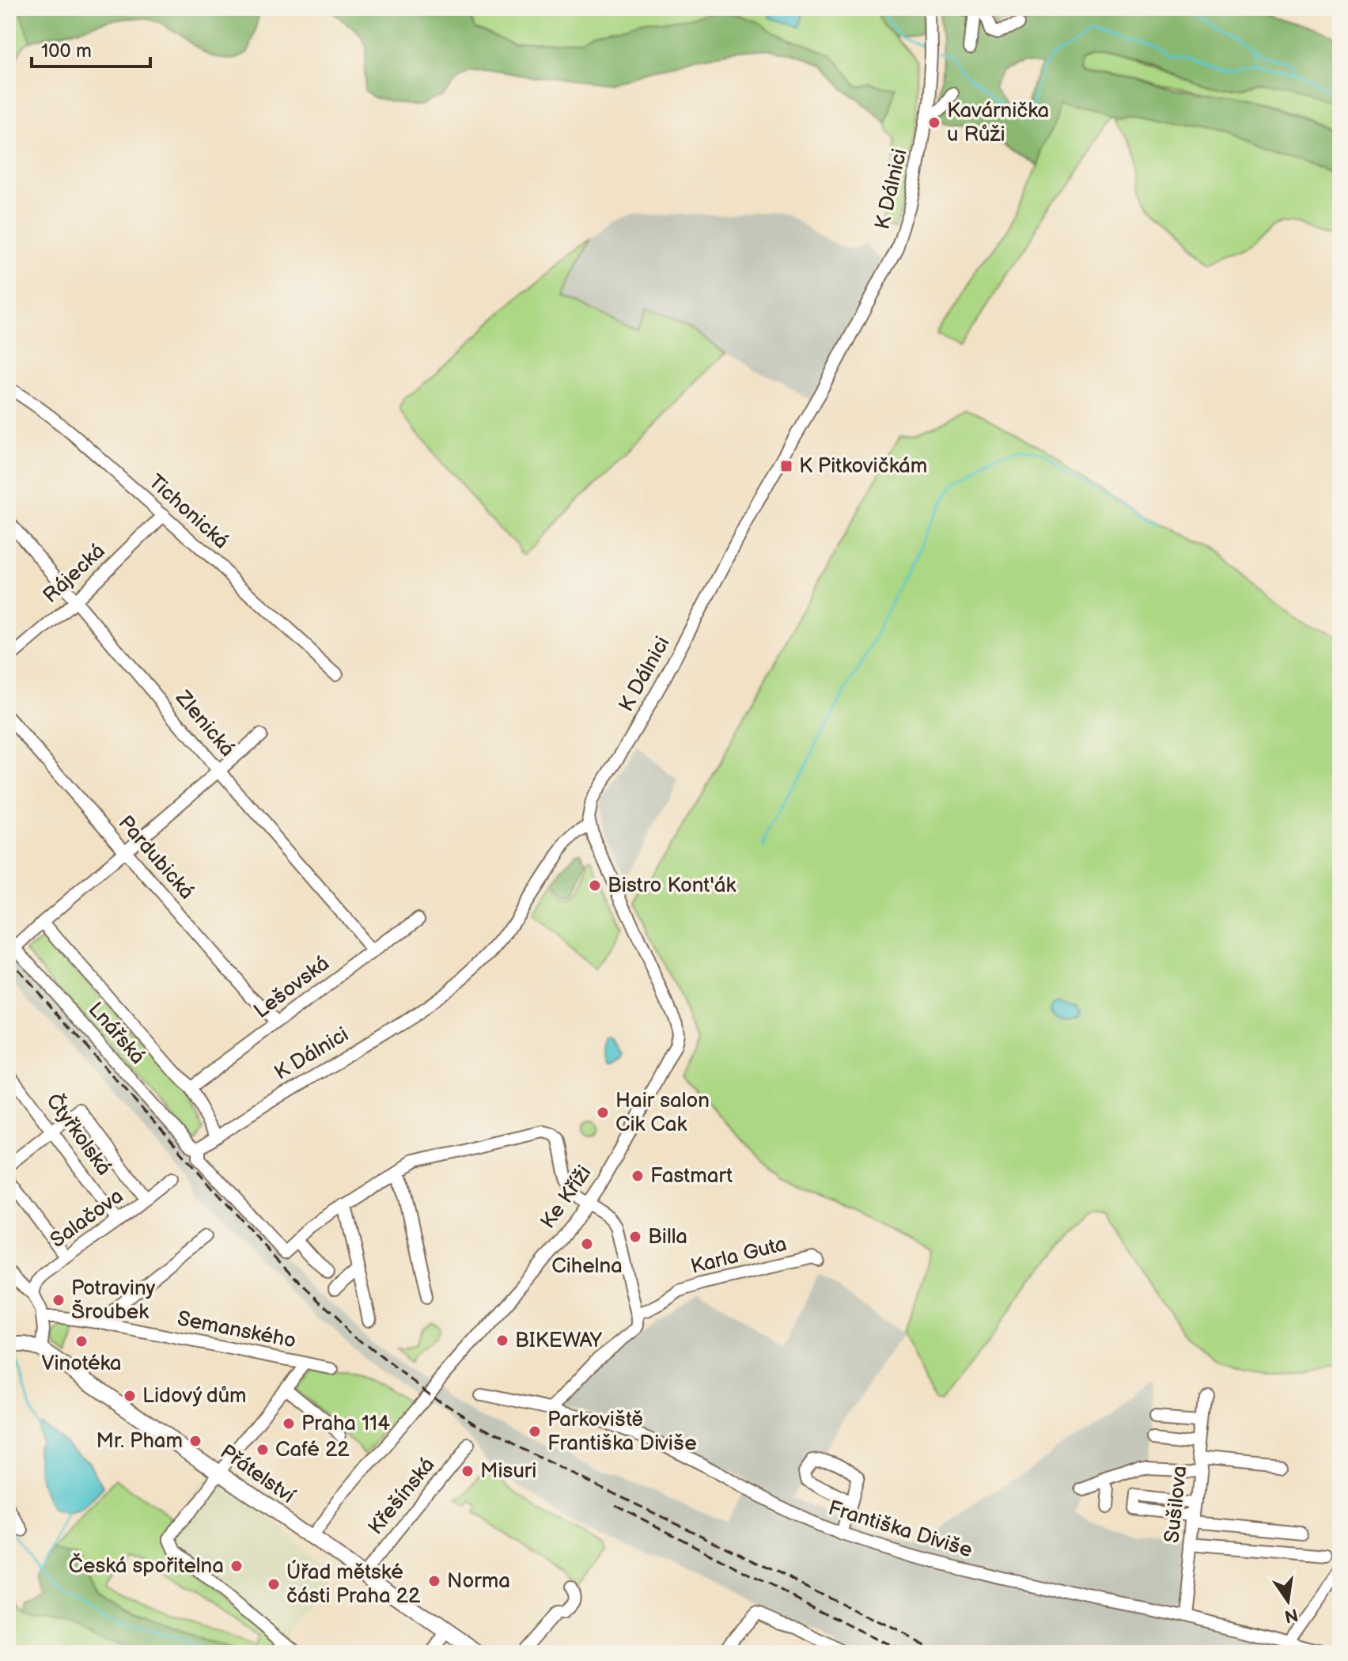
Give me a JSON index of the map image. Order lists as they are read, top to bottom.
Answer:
{
  "streets": {
    "main road": ["Přátelství"],
    "street": [
      "K Dálnici",
      "Tichonická",
      "Rájecká",
      "Zlenická",
      "Pardubická",
      "Lešovská",
      "Lnářská",
      "Čtyřkolská",
      "Ke Kříži",
      "Salačova",
      "Karla Guta",
      "Semanského",
      "Křešínská",
      "Sušilova",
      "Františka Diviše"
    ]
  },
  "crossings": [
    ["K Dálnici", "Lnářská"],
    ["K Dálnici", "Ke Kříži"],
    ["Tichonická", "Rájecká"],
    ["Rájecká", "Zlenická"],
    ["Zlenická", "Lešovská"],
    ["Pardubická", "Lešovská"],
    ["Lešovská", "Lnářská"],
    ["Čtyřkolská", "Salačova"],
    ["Ke Kříži", "Přátelství"],
    ["Přátelství", "Křešínská"],
    ["Sušilova", "Františka Diviše"]
  ],
  "places": {
    "other": [
      "Kavárnička u Růži",
      "Bistro Kont'ák",
      "Hair salon Cik Cak",
      "Fastmart",
      "Billa",
      "Cihelna",
      "Potraviny Šroubek",
      "BIKEWAY",
      "Vinotéka",
      "Lidový dům",
      "Praha 114",
      "Parkoviště Františka Diviše",
      "Mr. Pham",
      "Café 22",
      "Misuri",
      "Česká spořitelna",
      "Norma",
      "Úřad mětské části Praha 22"
    ],
    "transit": ["K Pitkovičkám"]
  },
  "scale_bar": "100 m",
  "north": "bottom"
}
